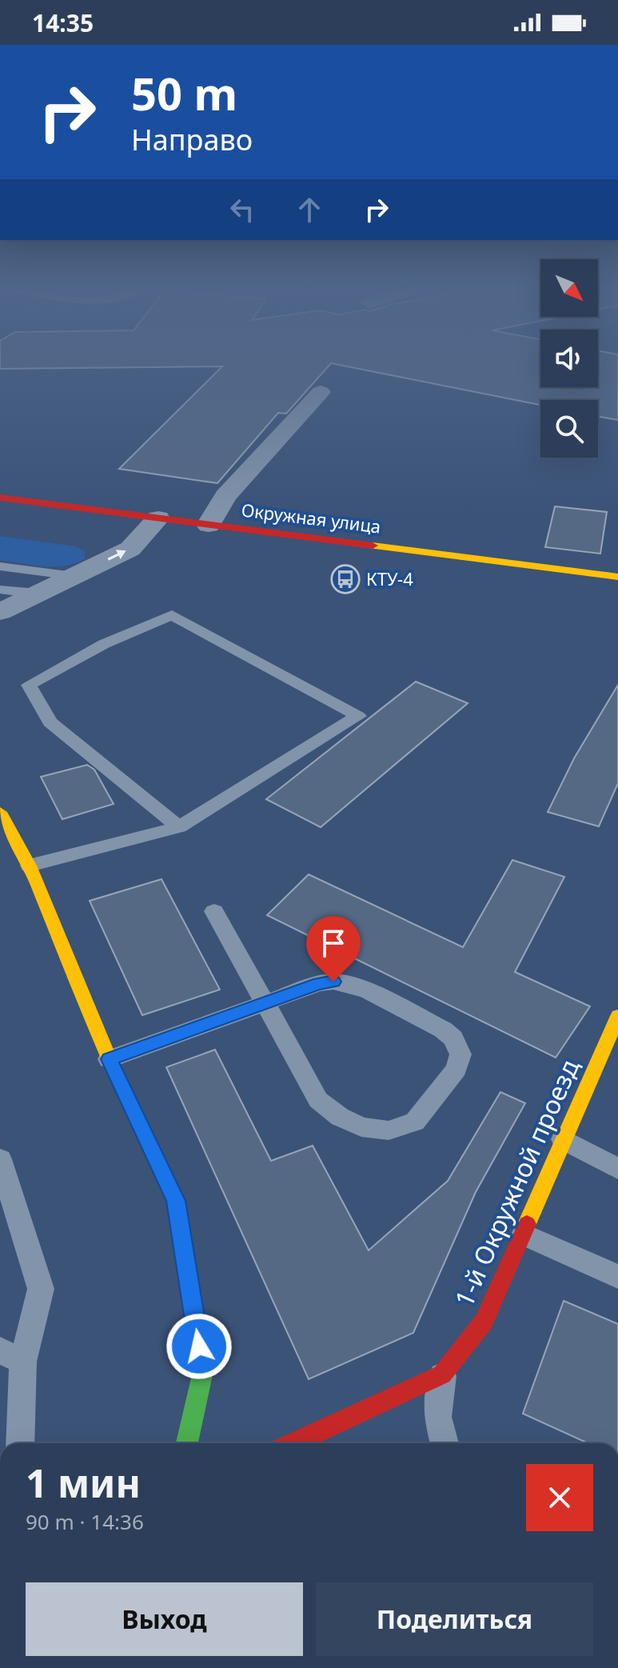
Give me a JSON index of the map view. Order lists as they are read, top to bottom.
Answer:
{
  "streets": {
    "street": ["Окружная улица", "1-й Окружной проезд"]
  },
  "places": {
    "bus stop": ["КТУ-4"]
  },
  "north": "bottom right",
  "page": {
    "status": "14:35",
    "turn": ["50 m", "Направо"],
    "heading": ["1 мин", "90 m · 14:36"],
    "buttons": ["Выход", "Поделиться"]
  }
}
